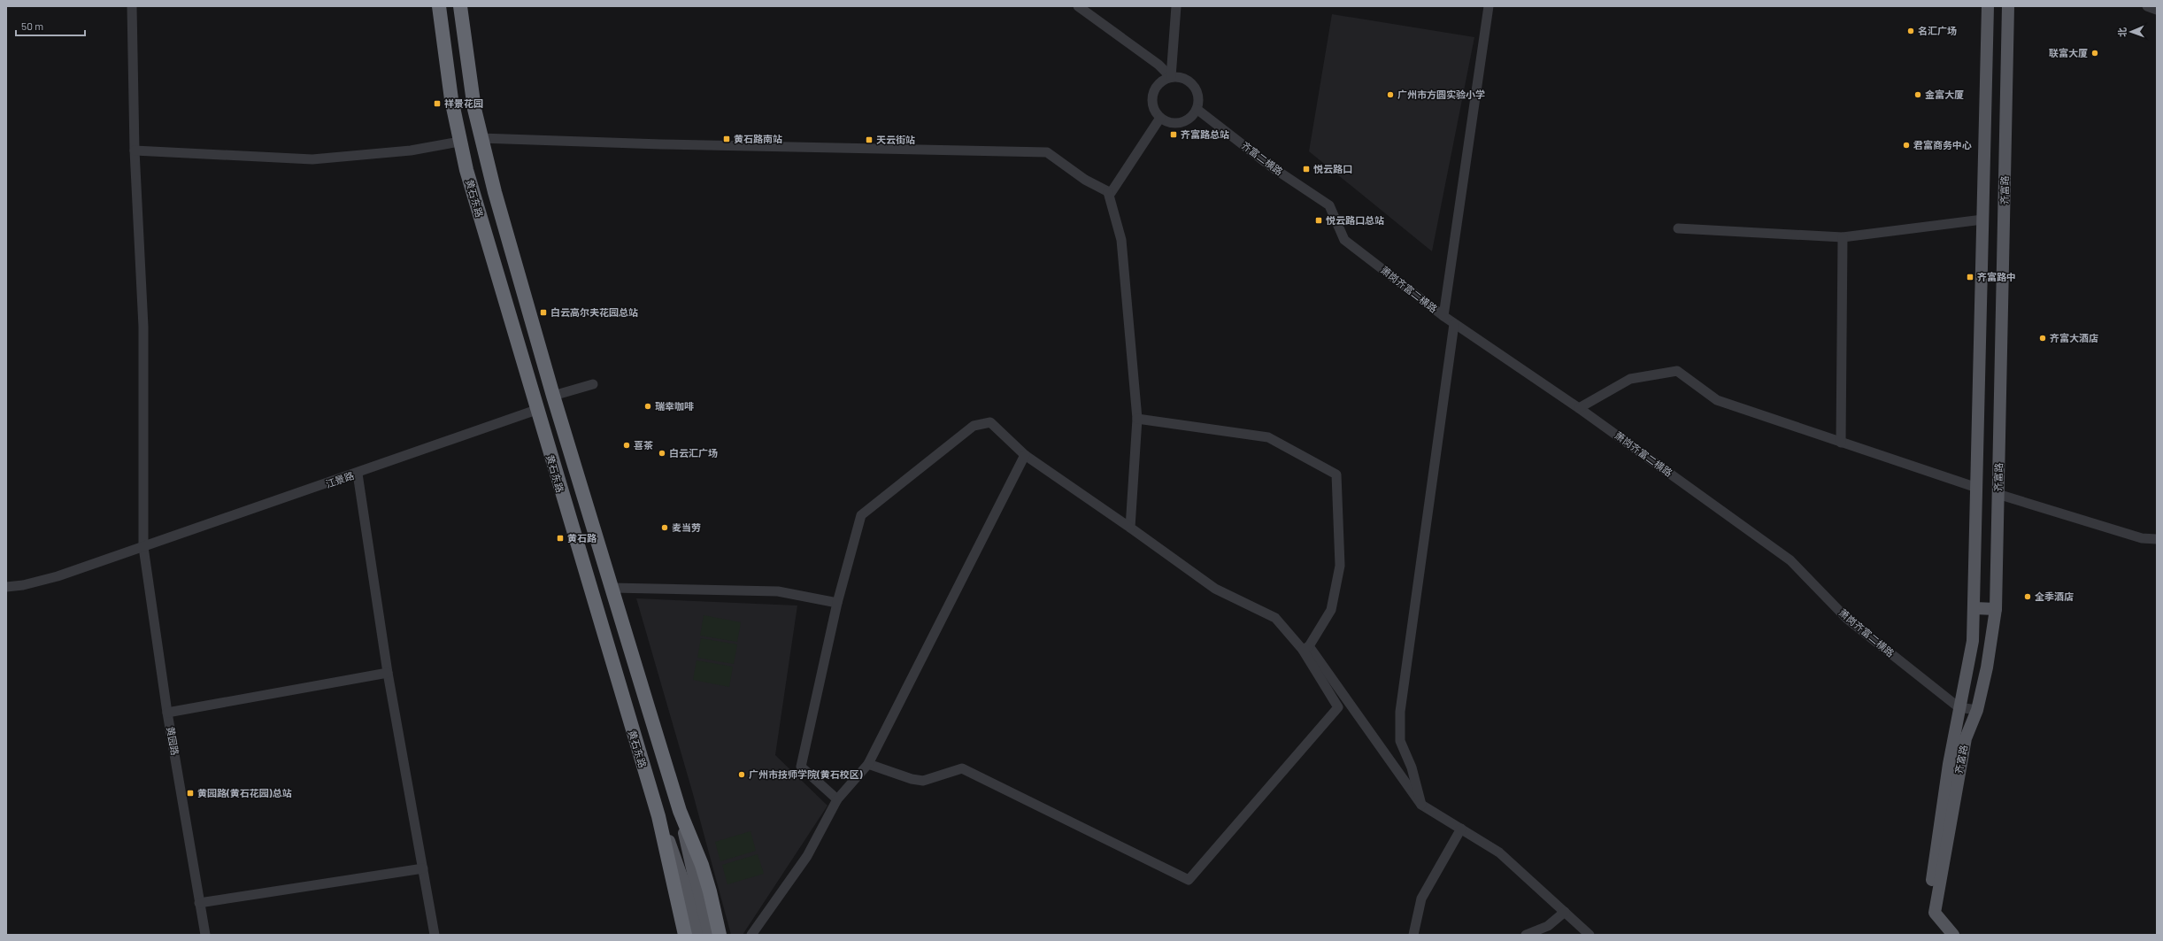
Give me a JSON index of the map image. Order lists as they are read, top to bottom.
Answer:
{
  "streets": {
    "highway": ["黄石东路"],
    "main road": ["齐富路"],
    "street": [
      "齐富二横路",
      "萧岗齐富二横路",
      "江景路",
      "黄园路"
    ]
  },
  "crossings": [
    ["齐富二横路", "萧岗齐富二横路"],
    ["齐富路", "萧岗齐富二横路"],
    ["黄石东路", "江景路"],
    ["江景路", "黄园路"]
  ],
  "places": {
    "other": [
      "名汇广场",
      "联富大厦",
      "广州市方圆实验小学",
      "金富大厦",
      "君富商务中心",
      "齐富大酒店",
      "瑞幸咖啡",
      "喜茶",
      "白云汇广场",
      "麦当劳",
      "全季酒店",
      "广州市技师学院(黄石校区)"
    ],
    "transit": [
      "祥景花园",
      "齐富路总站",
      "黄石路南站",
      "天云街站",
      "悦云路口",
      "悦云路口总站",
      "齐富路中",
      "白云高尔夫花园总站",
      "黄石路",
      "黄园路(黄石花园)总站"
    ]
  },
  "scale_bar": "50 m",
  "north": "left"
}
